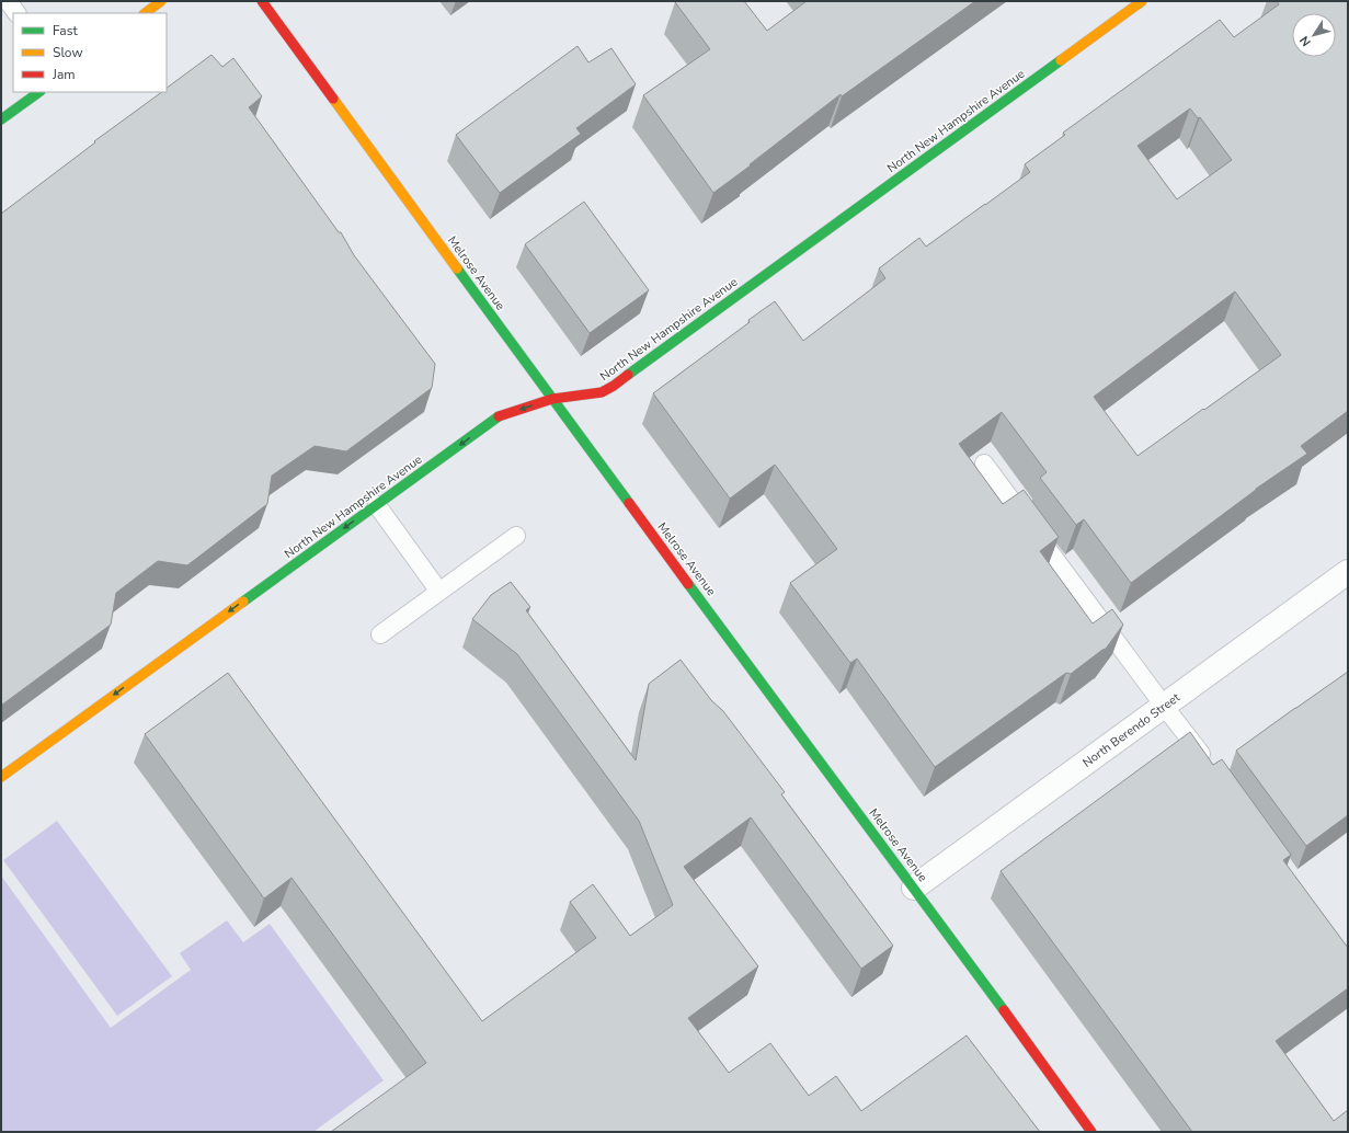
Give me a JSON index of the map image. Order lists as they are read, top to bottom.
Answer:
{
  "streets": {
    "main road": ["North New Hampshire Avenue", "Melrose Avenue"],
    "street": ["North Berendo Street"]
  },
  "crossings": [
    ["North New Hampshire Avenue", "Melrose Avenue"],
    ["Melrose Avenue", "North Berendo Street"]
  ],
  "one_way": ["North New Hampshire Avenue"],
  "legend": ["Fast", "Slow", "Jam"],
  "north": "bottom left"
}
